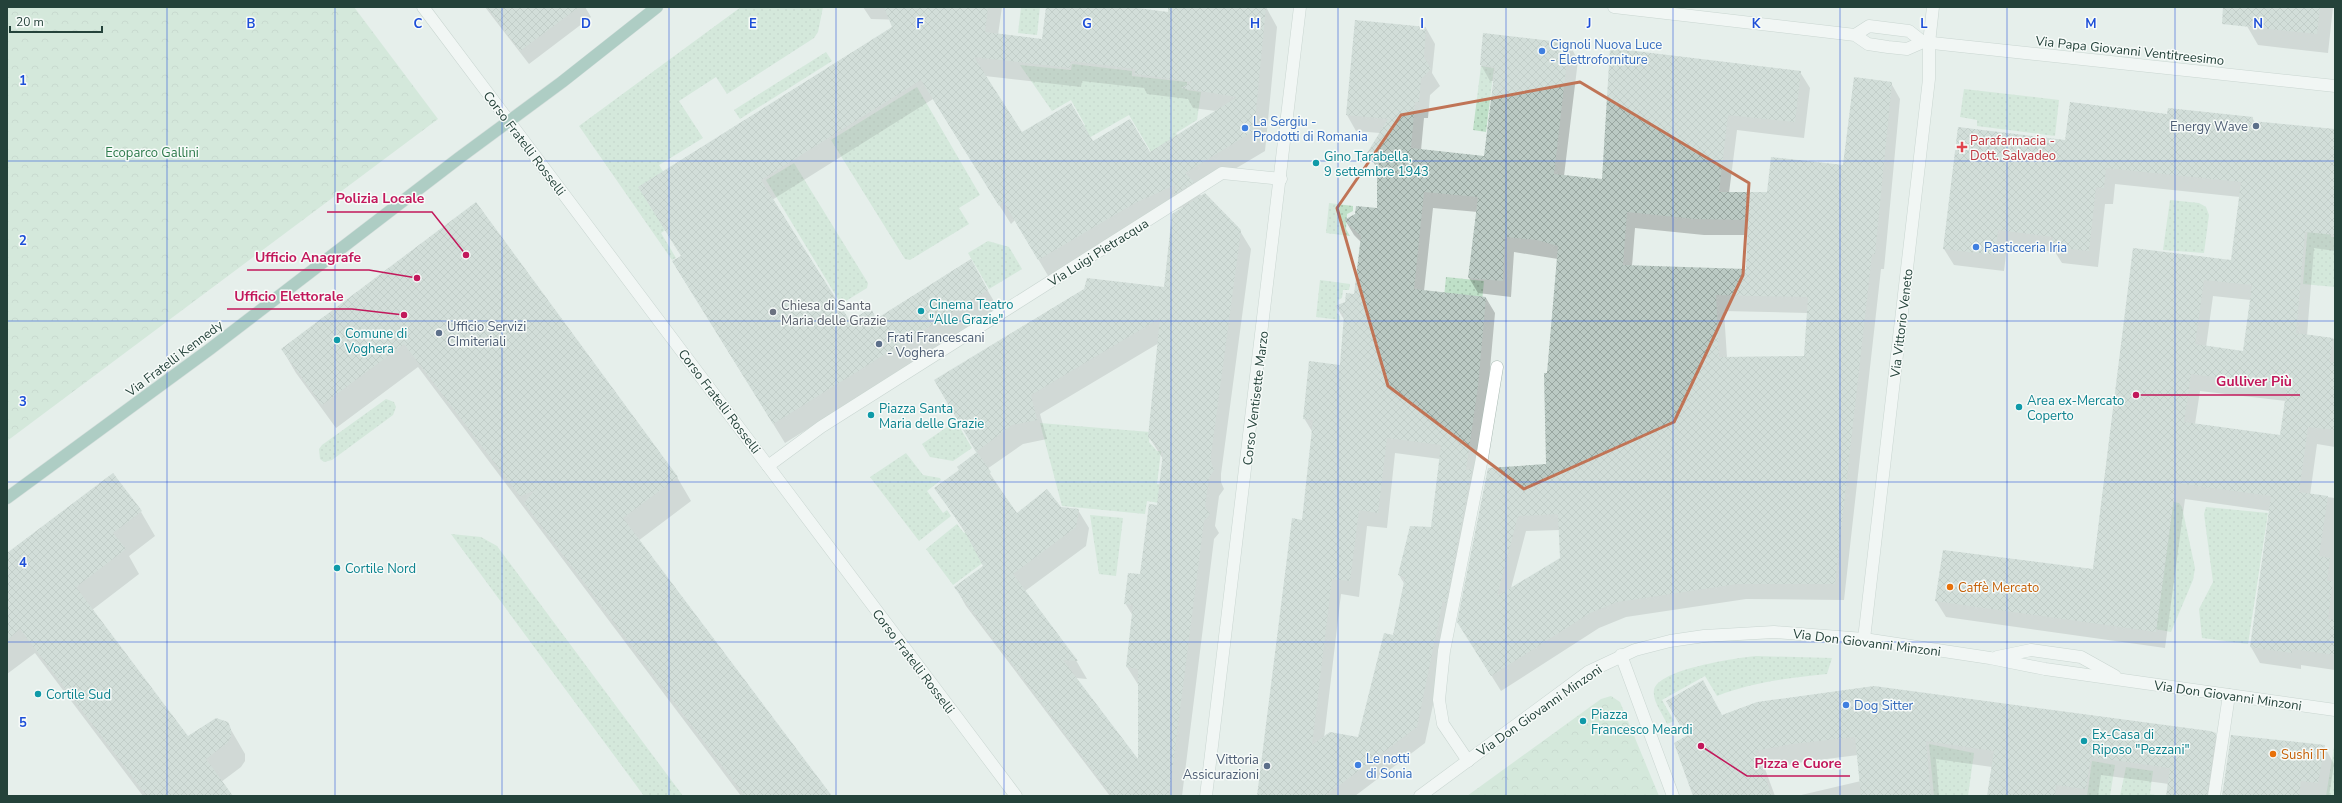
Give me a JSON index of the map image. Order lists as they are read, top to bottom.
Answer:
{
  "streets": {
    "main road": ["Via Fratelli Kennedy"],
    "street": [
      "Via Papa Giovanni Ventitreesimo",
      "Corso Fratelli Rosselli",
      "Via Luigi Pietracqua",
      "Via Vittorio Veneto",
      "Corso Ventisette Marzo",
      "Via Don Giovanni Minzoni"
    ]
  },
  "crossings": [
    ["Via Papa Giovanni Ventitreesimo", "Via Vittorio Veneto"],
    ["Corso Fratelli Rosselli", "Via Luigi Pietracqua"],
    ["Corso Fratelli Rosselli", "Via Fratelli Kennedy"],
    ["Via Luigi Pietracqua", "Corso Ventisette Marzo"],
    ["Via Vittorio Veneto", "Via Don Giovanni Minzoni"]
  ],
  "parks": ["Ecoparco Gallini"],
  "places": {
    "other": [
      "Cignoli Nuova Luce - Elettroforniture",
      "Energy Wave",
      "La Sergiu - Prodotti di Romania",
      "Gino Tarabella, 9 settembre 1943",
      "Pasticceria Iria",
      "Polizia Locale",
      "Ufficio Anagrafe",
      "Cinema Teatro \"Alle Grazie\"",
      "Chiesa di Santa Maria delle Grazie",
      "Ufficio Elettorale",
      "Ufficio Servizi CImiteriali",
      "Comune di Voghera",
      "Frati Francescani - Voghera",
      "Gulliver Più",
      "Area ex-Mercato Coperto",
      "Piazza Santa Maria delle Grazie",
      "Cortile Nord",
      "Caffè Mercato",
      "Cortile Sud",
      "Dog Sitter",
      "Piazza Francesco Meardi",
      "Ex-Casa di Riposo \"Pezzani\"",
      "Pizza e Cuore",
      "Sushi IT",
      "Le notti di Sonia",
      "Vittoria Assicurazioni"
    ],
    "health": ["Parafarmacia - Dott. Salvadeo"]
  },
  "scale_bar": "20 m",
  "grid": {
    "columns": [
      "B",
      "C",
      "D",
      "E",
      "F",
      "G",
      "H",
      "I",
      "J",
      "K",
      "L",
      "M",
      "N"
    ],
    "rows": [
      "1",
      "2",
      "3",
      "4",
      "5"
    ]
  }
}
